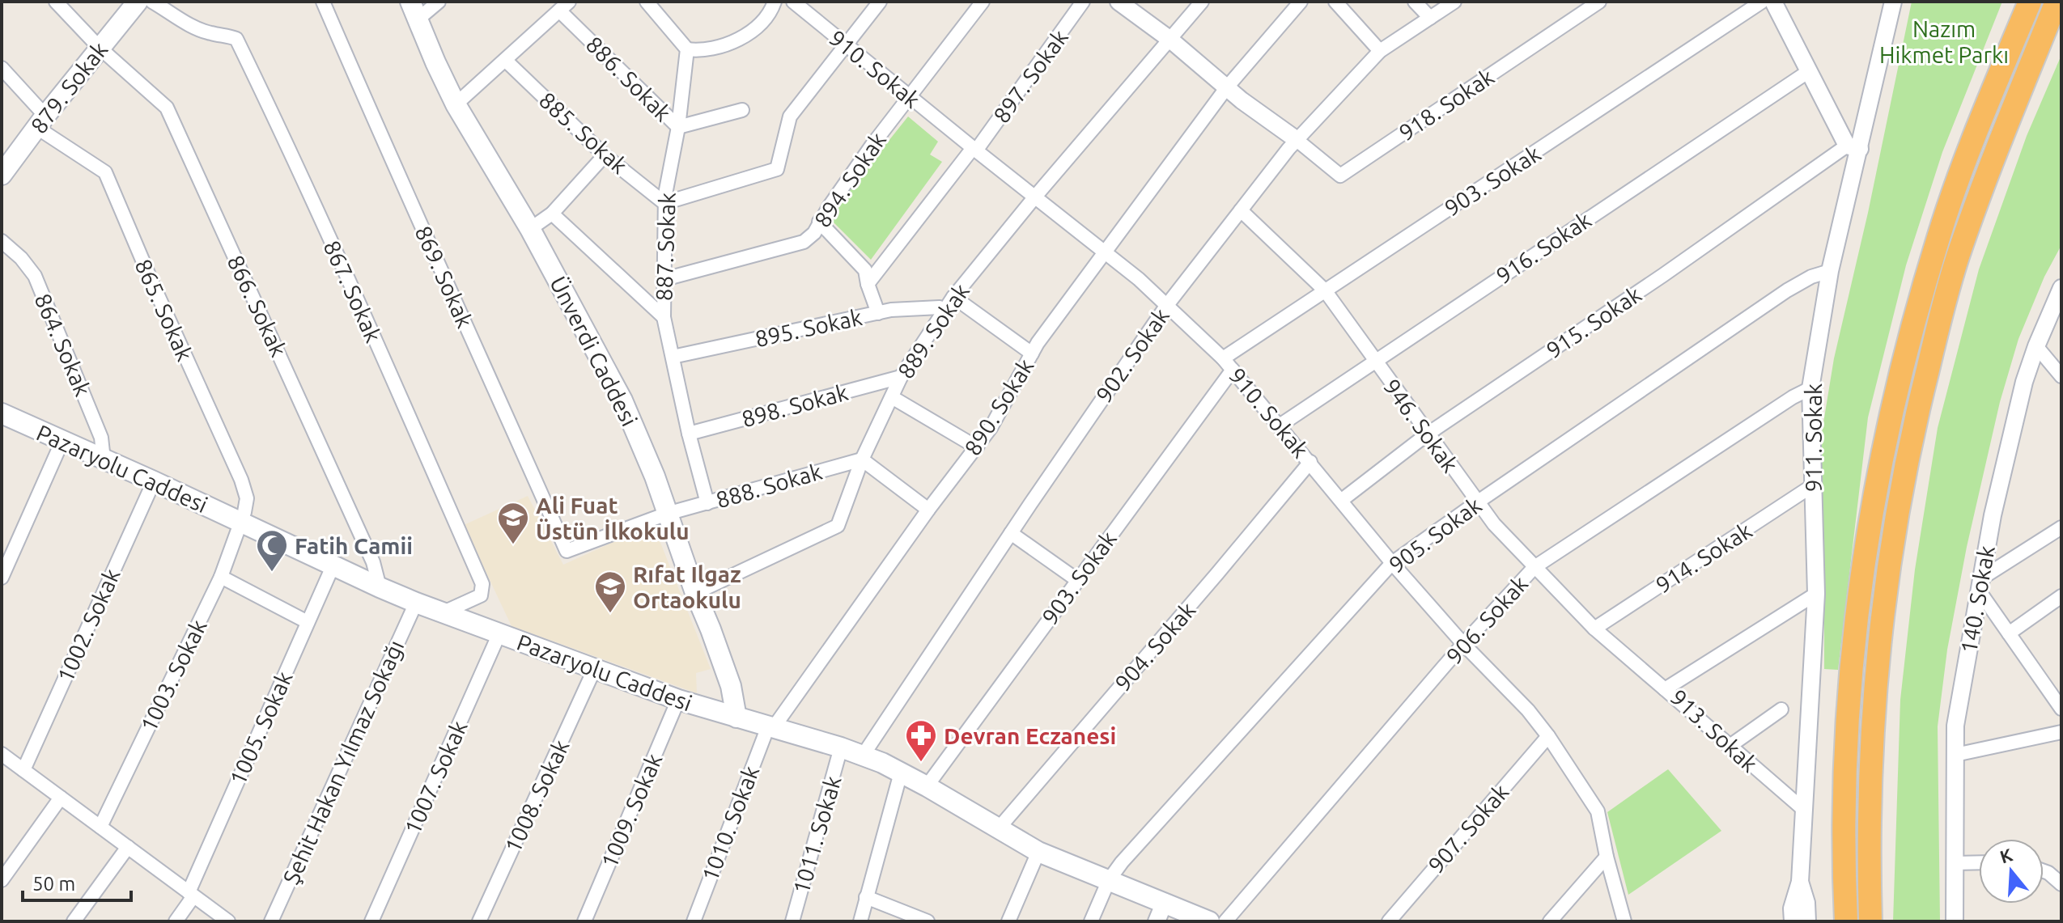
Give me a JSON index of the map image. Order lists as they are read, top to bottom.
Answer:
{
  "streets": {
    "main road": ["879. Sokak", "Ünverdi Caddesi", "Pazaryolu Caddesi"],
    "street": [
      "910. Sokak",
      "897. Sokak",
      "886. Sokak",
      "918. Sokak",
      "885. Sokak",
      "894. Sokak",
      "903. Sokak",
      "887. Sokak",
      "916. Sokak",
      "869. Sokak",
      "867. Sokak",
      "866. Sokak",
      "865. Sokak",
      "915. Sokak",
      "895. Sokak",
      "889. Sokak",
      "864. Sokak",
      "902. Sokak",
      "898. Sokak",
      "890. Sokak",
      "946. Sokak",
      "911. Sokak",
      "888. Sokak",
      "905. Sokak",
      "914. Sokak",
      "140. Sokak",
      "906. Sokak",
      "1002. Sokak",
      "904. Sokak",
      "1003. Sokak",
      "1005. Sokak",
      "913. Sokak",
      "Şehit Hakan Yılmaz Sokağı",
      "1007. Sokak",
      "1008. Sokak",
      "1009. Sokak",
      "1010. Sokak",
      "907. Sokak",
      "1011. Sokak"
    ]
  },
  "crossings": [
    ["910. Sokak", "897. Sokak"],
    ["910. Sokak", "894. Sokak"],
    ["910. Sokak", "903. Sokak"],
    ["910. Sokak", "916. Sokak"],
    ["910. Sokak", "915. Sokak"],
    ["910. Sokak", "889. Sokak"],
    ["910. Sokak", "902. Sokak"],
    ["910. Sokak", "890. Sokak"],
    ["910. Sokak", "905. Sokak"],
    ["910. Sokak", "906. Sokak"],
    ["910. Sokak", "904. Sokak"],
    ["910. Sokak", "907. Sokak"],
    ["886. Sokak", "887. Sokak"],
    ["879. Sokak", "866. Sokak"],
    ["879. Sokak", "865. Sokak"],
    ["918. Sokak", "902. Sokak"],
    ["885. Sokak", "887. Sokak"],
    ["894. Sokak", "887. Sokak"],
    ["903. Sokak", "946. Sokak"],
    ["903. Sokak", "Pazaryolu Caddesi"],
    ["887. Sokak", "895. Sokak"],
    ["887. Sokak", "898. Sokak"],
    ["887. Sokak", "888. Sokak"],
    ["916. Sokak", "946. Sokak"],
    ["869. Sokak", "888. Sokak"],
    ["867. Sokak", "Pazaryolu Caddesi"],
    ["866. Sokak", "Pazaryolu Caddesi"],
    ["865. Sokak", "Pazaryolu Caddesi"],
    ["865. Sokak", "1003. Sokak"],
    ["915. Sokak", "946. Sokak"],
    ["915. Sokak", "911. Sokak"],
    ["895. Sokak", "889. Sokak"],
    ["889. Sokak", "Ünverdi Caddesi"],
    ["889. Sokak", "898. Sokak"],
    ["889. Sokak", "888. Sokak"],
    ["864. Sokak", "Pazaryolu Caddesi"],
    ["Ünverdi Caddesi", "Pazaryolu Caddesi"],
    ["Ünverdi Caddesi", "888. Sokak"],
    ["902. Sokak", "946. Sokak"],
    ["902. Sokak", "Pazaryolu Caddesi"],
    ["890. Sokak", "Pazaryolu Caddesi"],
    ["890. Sokak", "1010. Sokak"],
    ["946. Sokak", "905. Sokak"],
    ["946. Sokak", "914. Sokak"],
    ["946. Sokak", "906. Sokak"],
    ["946. Sokak", "913. Sokak"],
    ["911. Sokak", "905. Sokak"],
    ["911. Sokak", "914. Sokak"],
    ["911. Sokak", "906. Sokak"],
    ["911. Sokak", "913. Sokak"],
    ["Pazaryolu Caddesi", "905. Sokak"],
    ["Pazaryolu Caddesi", "1002. Sokak"],
    ["Pazaryolu Caddesi", "904. Sokak"],
    ["Pazaryolu Caddesi", "1003. Sokak"],
    ["Pazaryolu Caddesi", "1005. Sokak"],
    ["Pazaryolu Caddesi", "Şehit Hakan Yılmaz Sokağı"],
    ["Pazaryolu Caddesi", "1007. Sokak"],
    ["Pazaryolu Caddesi", "1008. Sokak"],
    ["Pazaryolu Caddesi", "1009. Sokak"],
    ["Pazaryolu Caddesi", "1010. Sokak"],
    ["Pazaryolu Caddesi", "1011. Sokak"]
  ],
  "parks": ["Nazım Hikmet Parkı"],
  "places": {
    "school or university": ["Ali Fuat Üstün İlkokulu", "Rıfat Ilgaz Ortaokulu"],
    "mosque": ["Fatih Camii"],
    "pharmacy": ["Devran Eczanesi"]
  },
  "scale_bar": "50 m",
  "north": "top"
}
